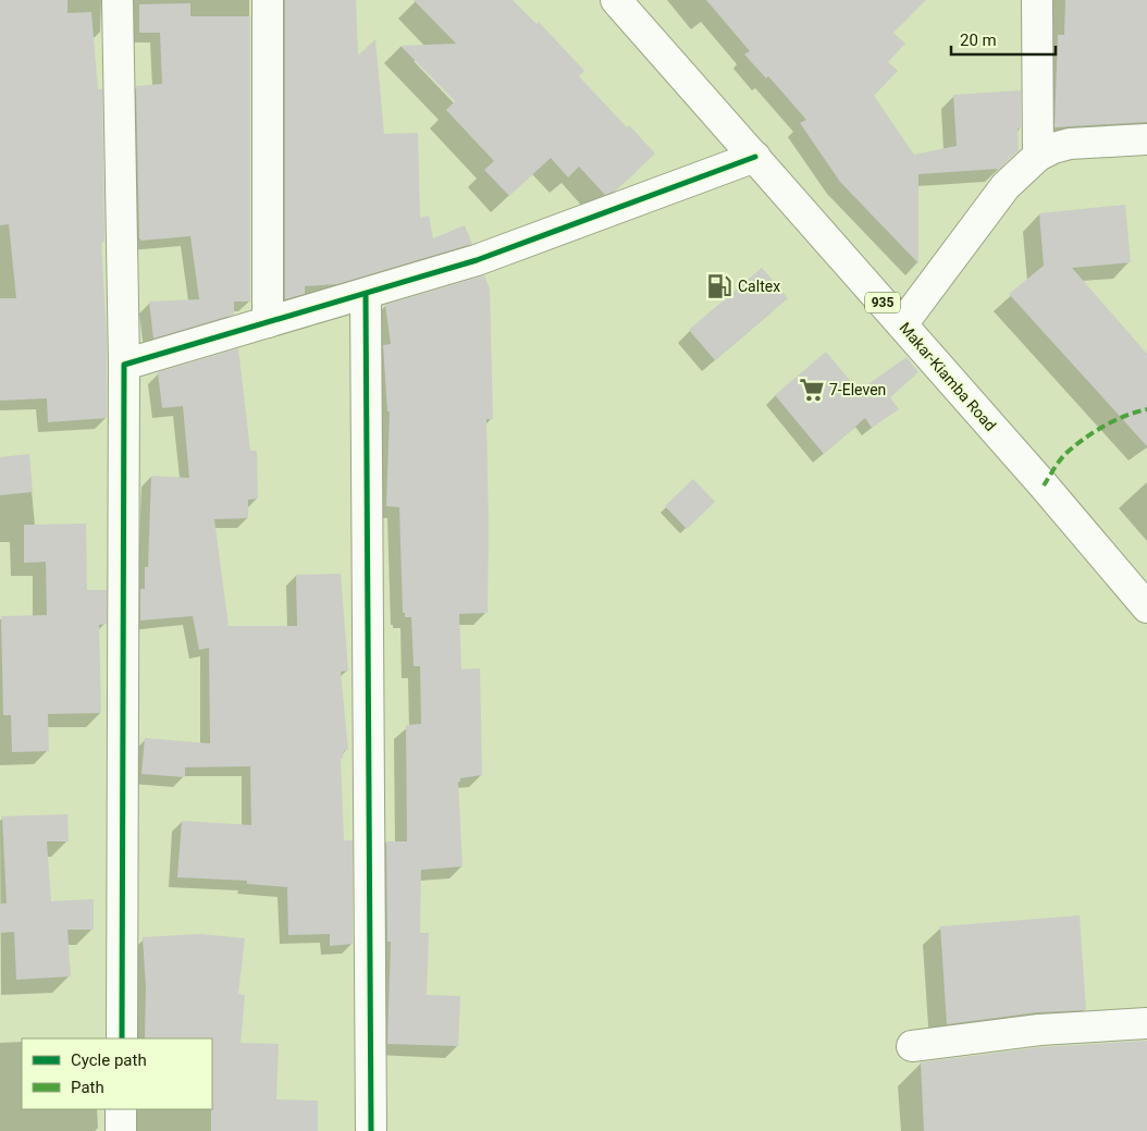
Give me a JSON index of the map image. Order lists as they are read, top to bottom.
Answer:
{
  "streets": {
    "street": ["935", "Makar-Kiamba Road"]
  },
  "places": {
    "fuel station": ["Caltex"],
    "supermarket": ["7-Eleven"]
  },
  "legend": ["Cycle path", "Path"],
  "scale_bar": "20 m"
}
